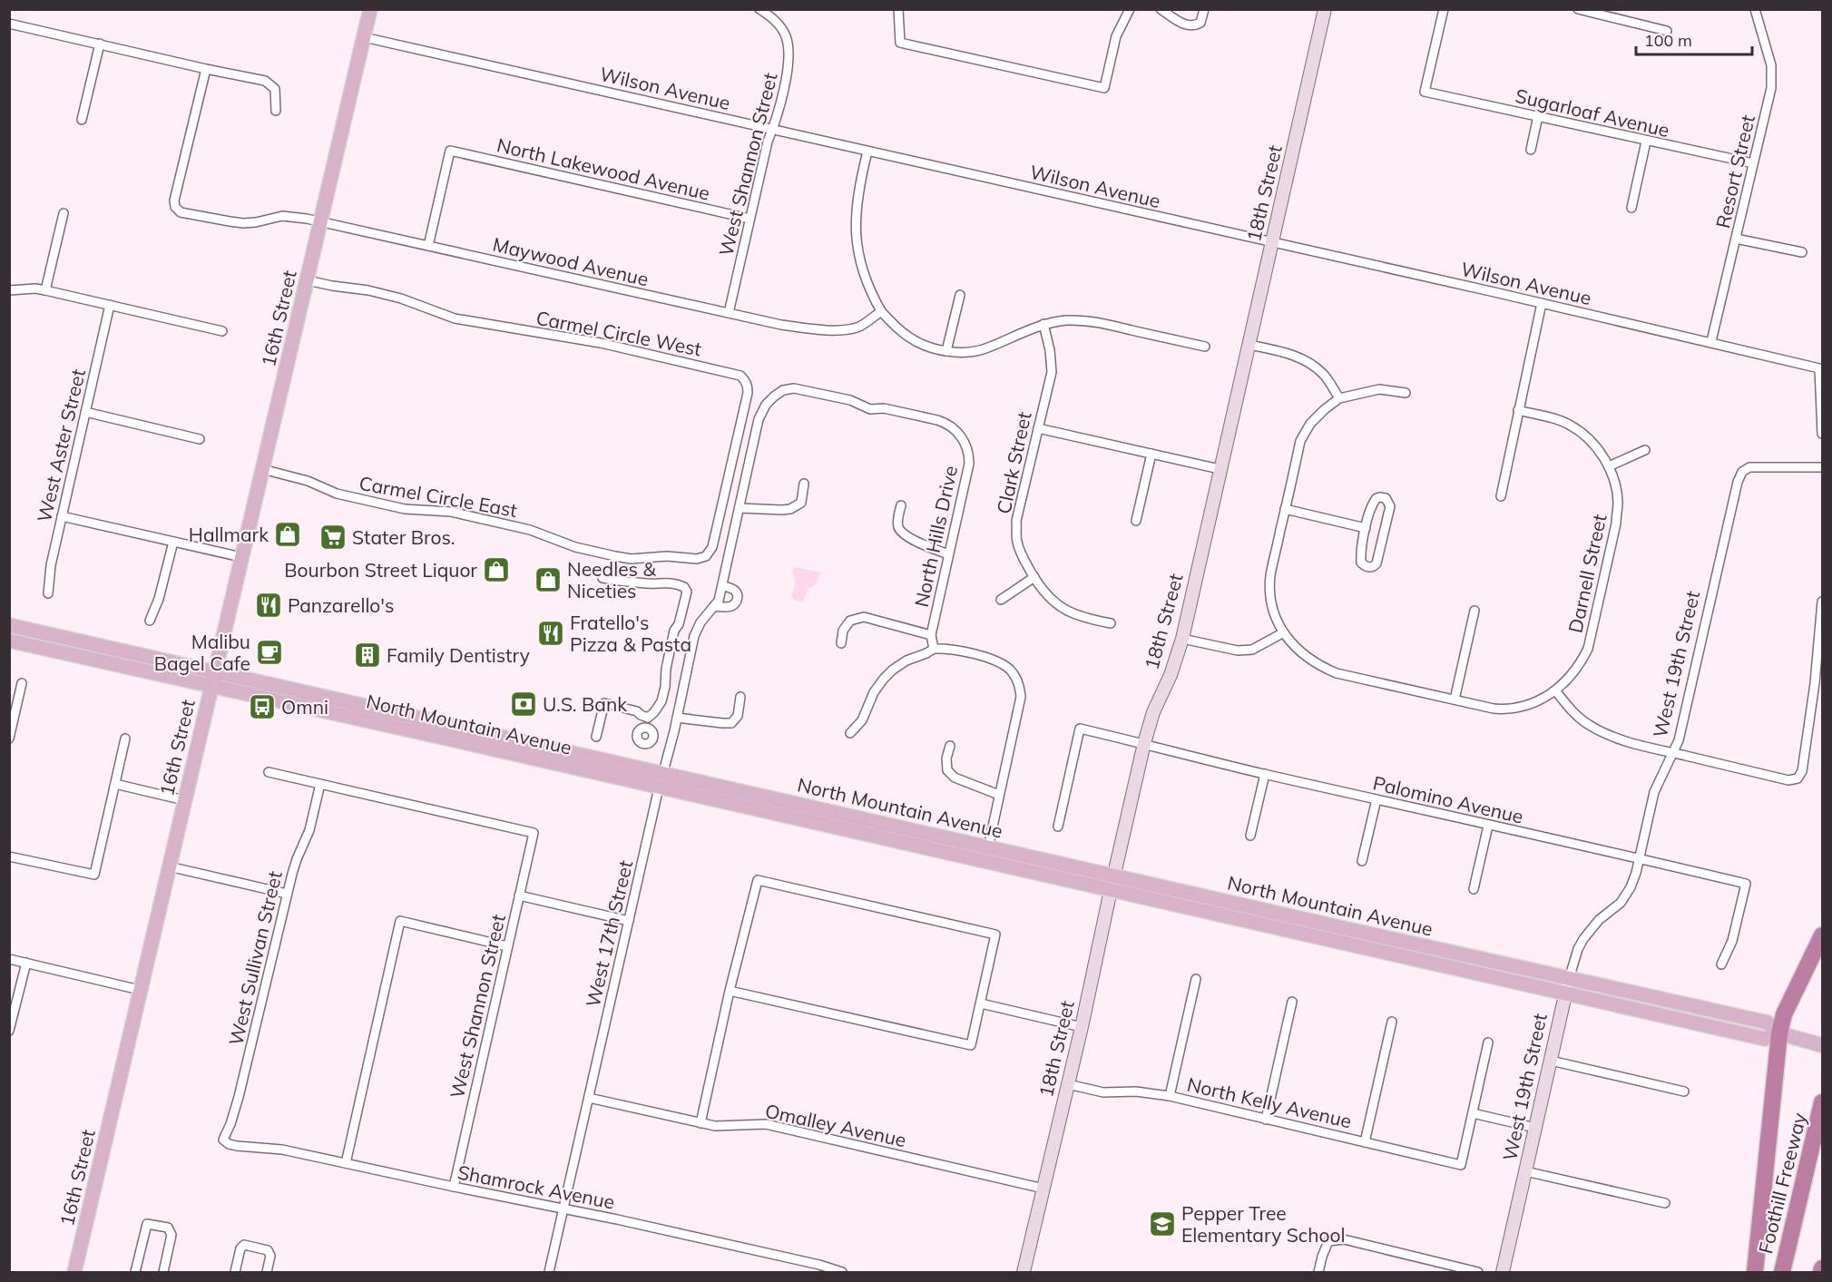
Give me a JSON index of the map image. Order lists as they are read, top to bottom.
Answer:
{
  "streets": {
    "highway": ["Foothill Freeway"],
    "main road": [
      "18th Street",
      "16th Street",
      "West 19th Street",
      "North Mountain Avenue"
    ],
    "street": [
      "Wilson Avenue",
      "Sugarloaf Avenue",
      "West Shannon Street",
      "North Lakewood Avenue",
      "Resort Street",
      "Maywood Avenue",
      "Carmel Circle West",
      "West Aster Street",
      "Clark Street",
      "Carmel Circle East",
      "North Hills Drive",
      "Darnell Street",
      "Palomino Avenue",
      "West 17th Street",
      "West Sullivan Street",
      "North Kelly Avenue",
      "Omalley Avenue",
      "Shamrock Avenue"
    ]
  },
  "crossings": [
    ["Wilson Avenue", "West Shannon Street"],
    ["Wilson Avenue", "Resort Street"],
    ["Wilson Avenue", "18th Street"],
    ["Wilson Avenue", "16th Street"],
    ["Sugarloaf Avenue", "Resort Street"],
    ["West Shannon Street", "North Lakewood Avenue"],
    ["West Shannon Street", "Maywood Avenue"],
    ["West Shannon Street", "West Sullivan Street"],
    ["West Shannon Street", "Shamrock Avenue"],
    ["North Lakewood Avenue", "Maywood Avenue"],
    ["18th Street", "North Mountain Avenue"],
    ["18th Street", "Palomino Avenue"],
    ["18th Street", "North Kelly Avenue"],
    ["18th Street", "Omalley Avenue"],
    ["Maywood Avenue", "16th Street"],
    ["16th Street", "Carmel Circle West"],
    ["16th Street", "Carmel Circle East"],
    ["16th Street", "North Mountain Avenue"],
    ["Carmel Circle West", "Carmel Circle East"],
    ["North Hills Drive", "West 17th Street"],
    ["West 19th Street", "North Mountain Avenue"],
    ["West 19th Street", "Palomino Avenue"],
    ["North Mountain Avenue", "West 17th Street"],
    ["West 17th Street", "Omalley Avenue"],
    ["West 17th Street", "Shamrock Avenue"],
    ["West Sullivan Street", "Shamrock Avenue"]
  ],
  "places": {
    "shop": ["Hallmark", "Bourbon Street Liquor", "Needles & Niceties"],
    "supermarket": ["Stater Bros."],
    "restaurant": ["Panzarello's", "Fratello's Pizza & Pasta"],
    "cafe": ["Malibu Bagel Cafe"],
    "building": ["Family Dentistry"],
    "bank": ["U.S. Bank"],
    "bus stop": ["Omni"],
    "school or university": ["Pepper Tree Elementary School"]
  },
  "scale_bar": "100 m"
}
